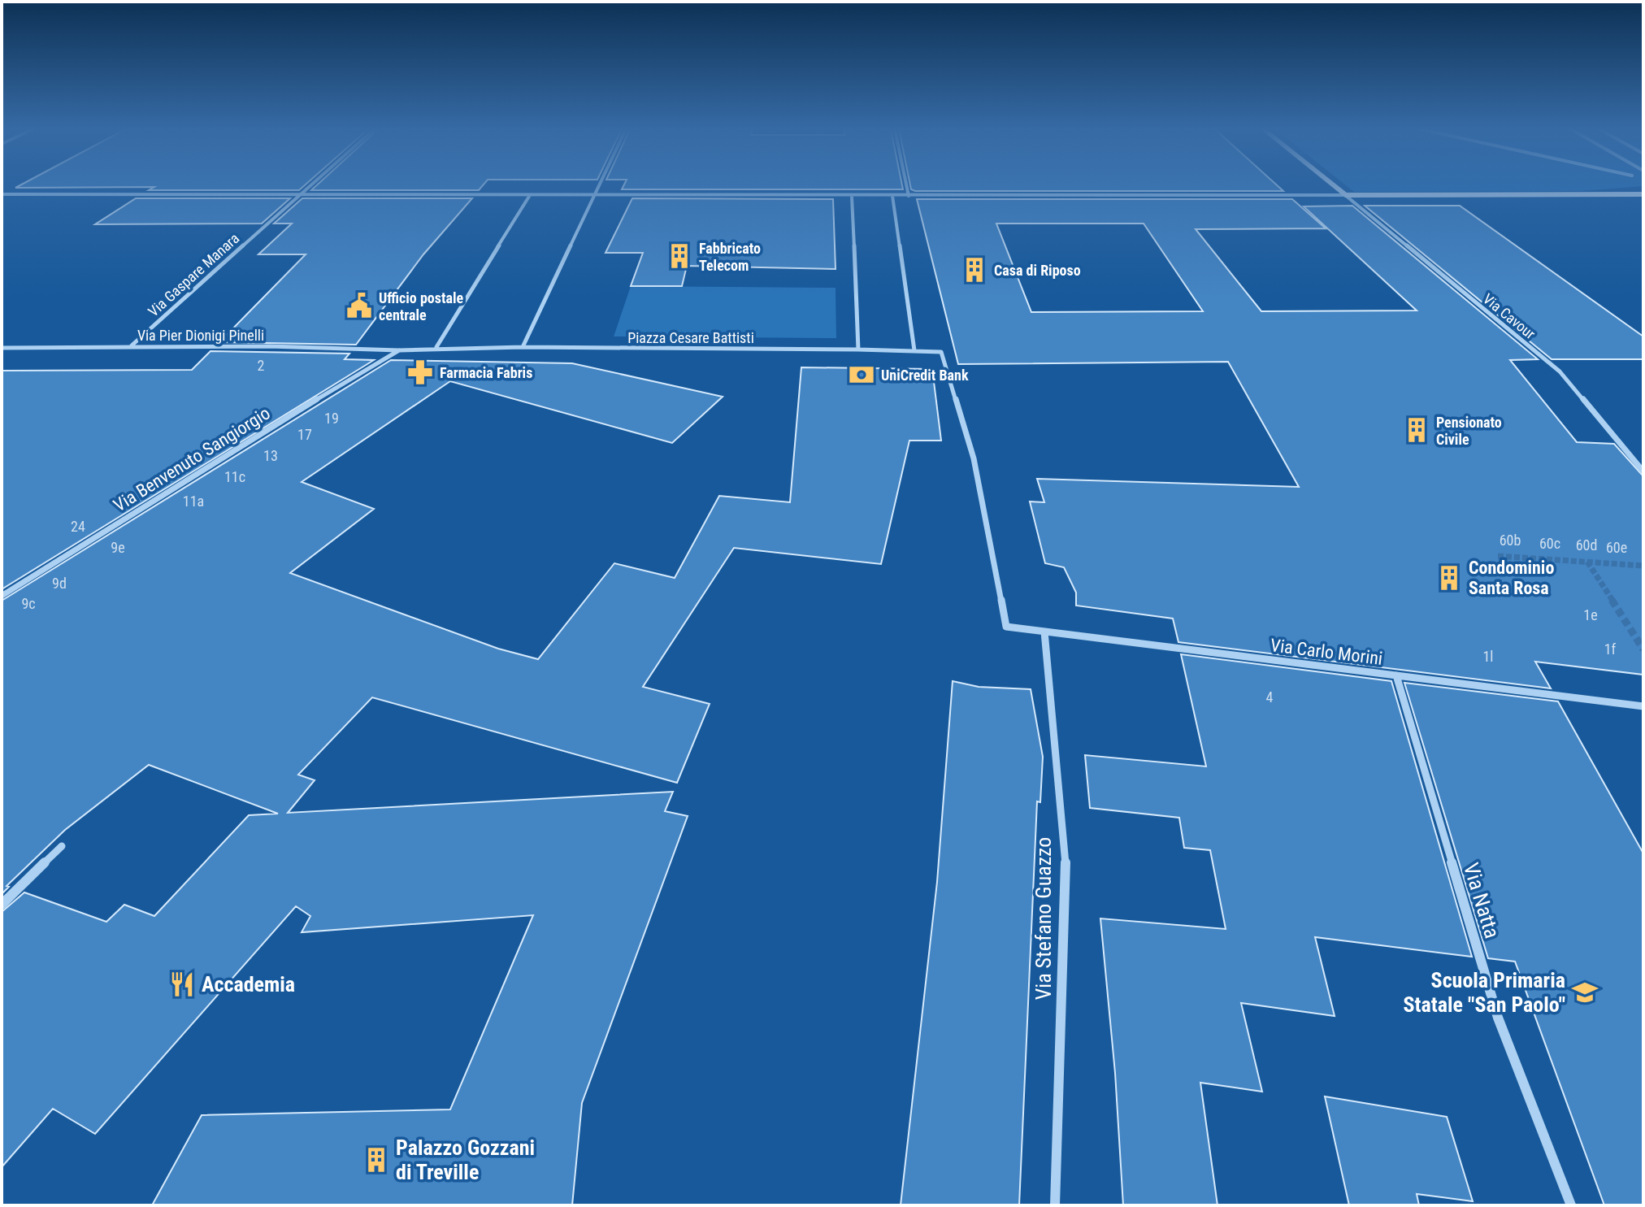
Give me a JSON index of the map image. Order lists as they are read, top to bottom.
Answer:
{
  "streets": {
    "street": [
      "Via Gaspare Manara",
      "Via Cavour",
      "Via Pier Dionigi Pinelli",
      "Piazza Cesare Battisti",
      "Via Benvenuto Sangiorgio",
      "Via Carlo Morini",
      "Via Natta",
      "Via Stefano Guazzo"
    ]
  },
  "crossings": [
    ["Via Gaspare Manara", "Via Pier Dionigi Pinelli"],
    ["Via Pier Dionigi Pinelli", "Piazza Cesare Battisti"],
    ["Via Pier Dionigi Pinelli", "Via Benvenuto Sangiorgio"],
    ["Piazza Cesare Battisti", "Via Benvenuto Sangiorgio"],
    ["Piazza Cesare Battisti", "Via Carlo Morini"],
    ["Via Carlo Morini", "Via Natta"],
    ["Via Carlo Morini", "Via Stefano Guazzo"]
  ],
  "places": {
    "building": [
      "Fabbricato Telecom",
      "Casa di Riposo",
      "Pensionato Civile",
      "Condominio Santa Rosa",
      "Palazzo Gozzani di Treville"
    ],
    "public building": ["Ufficio postale centrale"],
    "pharmacy": ["Farmacia Fabris"],
    "bank": ["UniCredit Bank"],
    "restaurant": ["Accademia"],
    "school or university": ["Scuola Primaria Statale \"San Paolo\""]
  },
  "house_numbers": [
    "2",
    "19",
    "17",
    "13",
    "11c",
    "11a",
    "24",
    "60b",
    "60c",
    "60d",
    "9e",
    "60e",
    "9d",
    "9c",
    "1e",
    "1f",
    "1l",
    "4"
  ]
}
